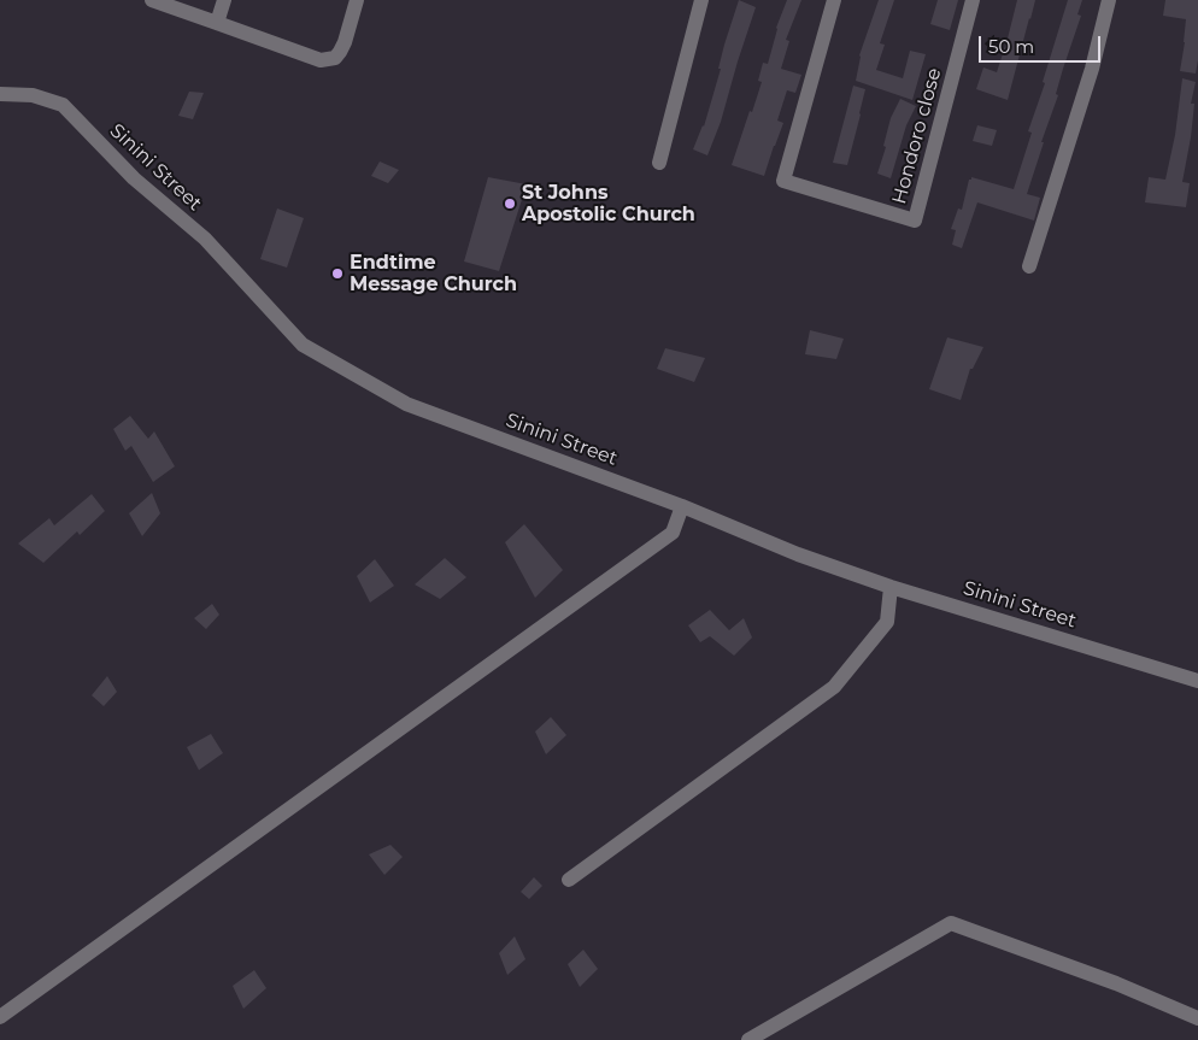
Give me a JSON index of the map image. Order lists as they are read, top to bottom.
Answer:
{
  "streets": {
    "street": ["Hondoro close", "Sinini Street"]
  },
  "places": ["St Johns Apostolic Church", "Endtime Message Church"],
  "scale_bar": "50 m"
}
